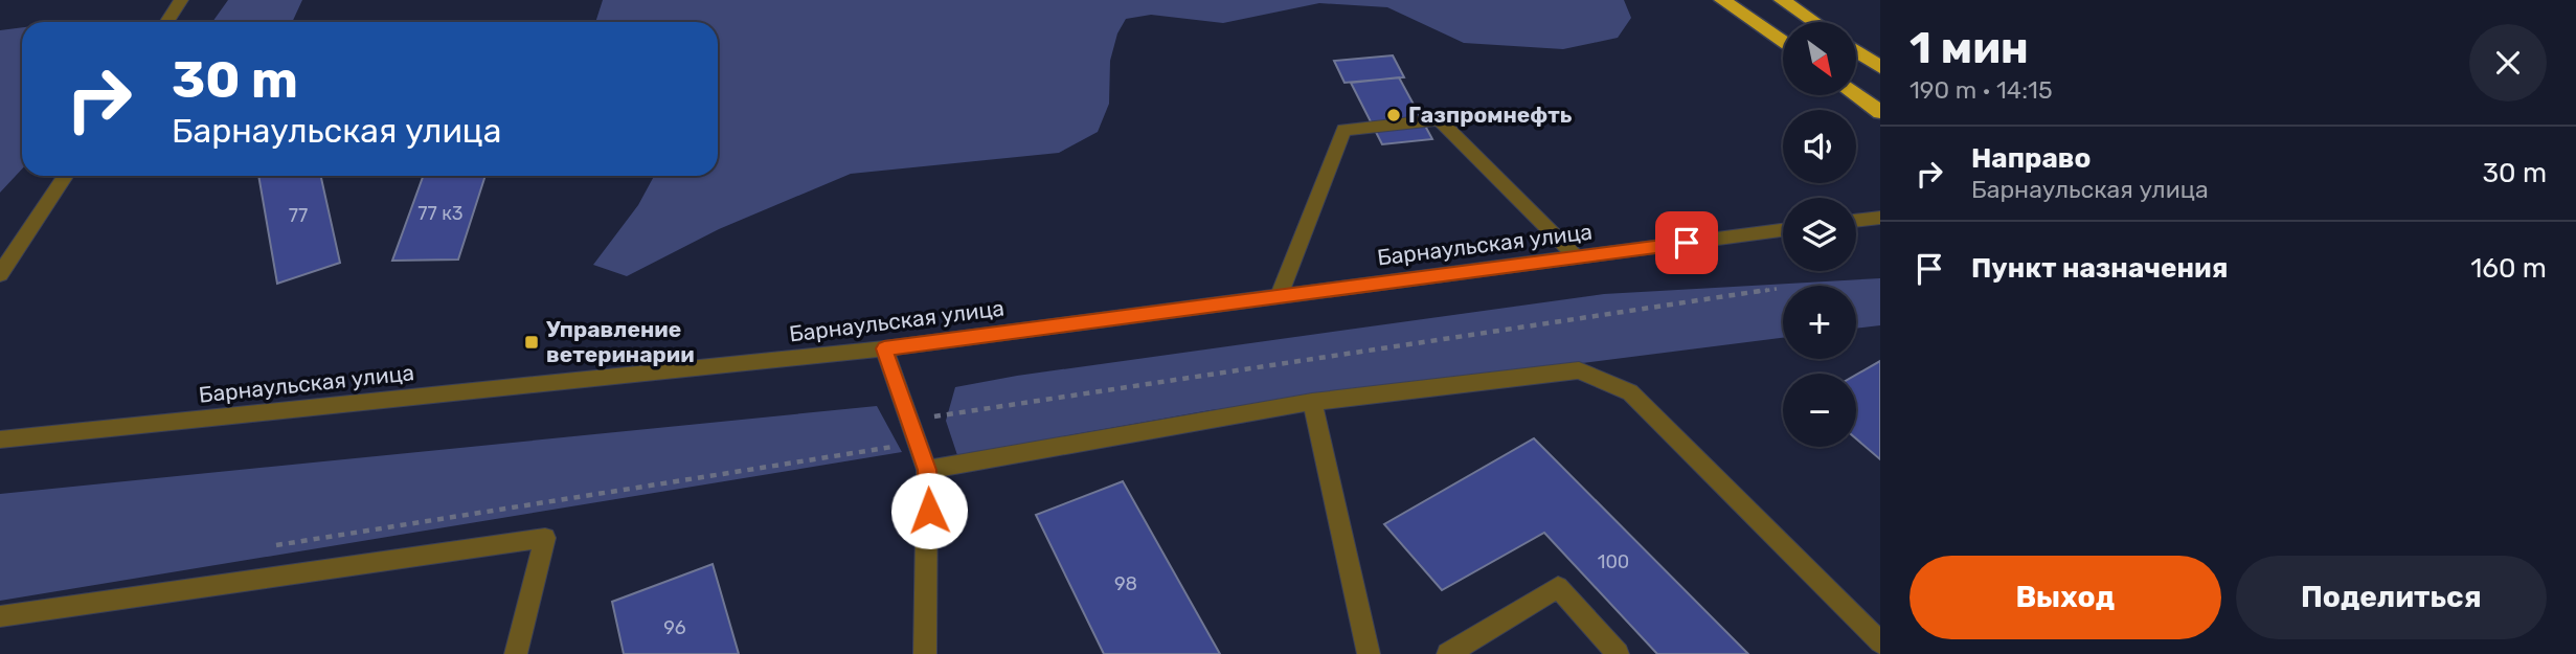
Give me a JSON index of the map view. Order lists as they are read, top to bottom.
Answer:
{
  "streets": {
    "street": ["Барнаульская улица"]
  },
  "places": {
    "other": ["Газпромнефть"],
    "transit": ["Управление ветеринарии"]
  },
  "house_numbers": [
    "77 к3",
    "77",
    "100",
    "98",
    "96"
  ],
  "north": "bottom right",
  "page": {
    "heading": ["1 мин", "190 m · 14:15"],
    "map_buttons": ["+", "−"],
    "turn": ["30 m", "Барнаульская улица"],
    "list": [
      {
        "name": "Направо",
        "note": "Барнаульская улица",
        "value": "30 m"
      },
      {
        "name": "Пункт назначения",
        "value": "160 m"
      }
    ],
    "buttons": ["Выход", "Поделиться"]
  }
}
